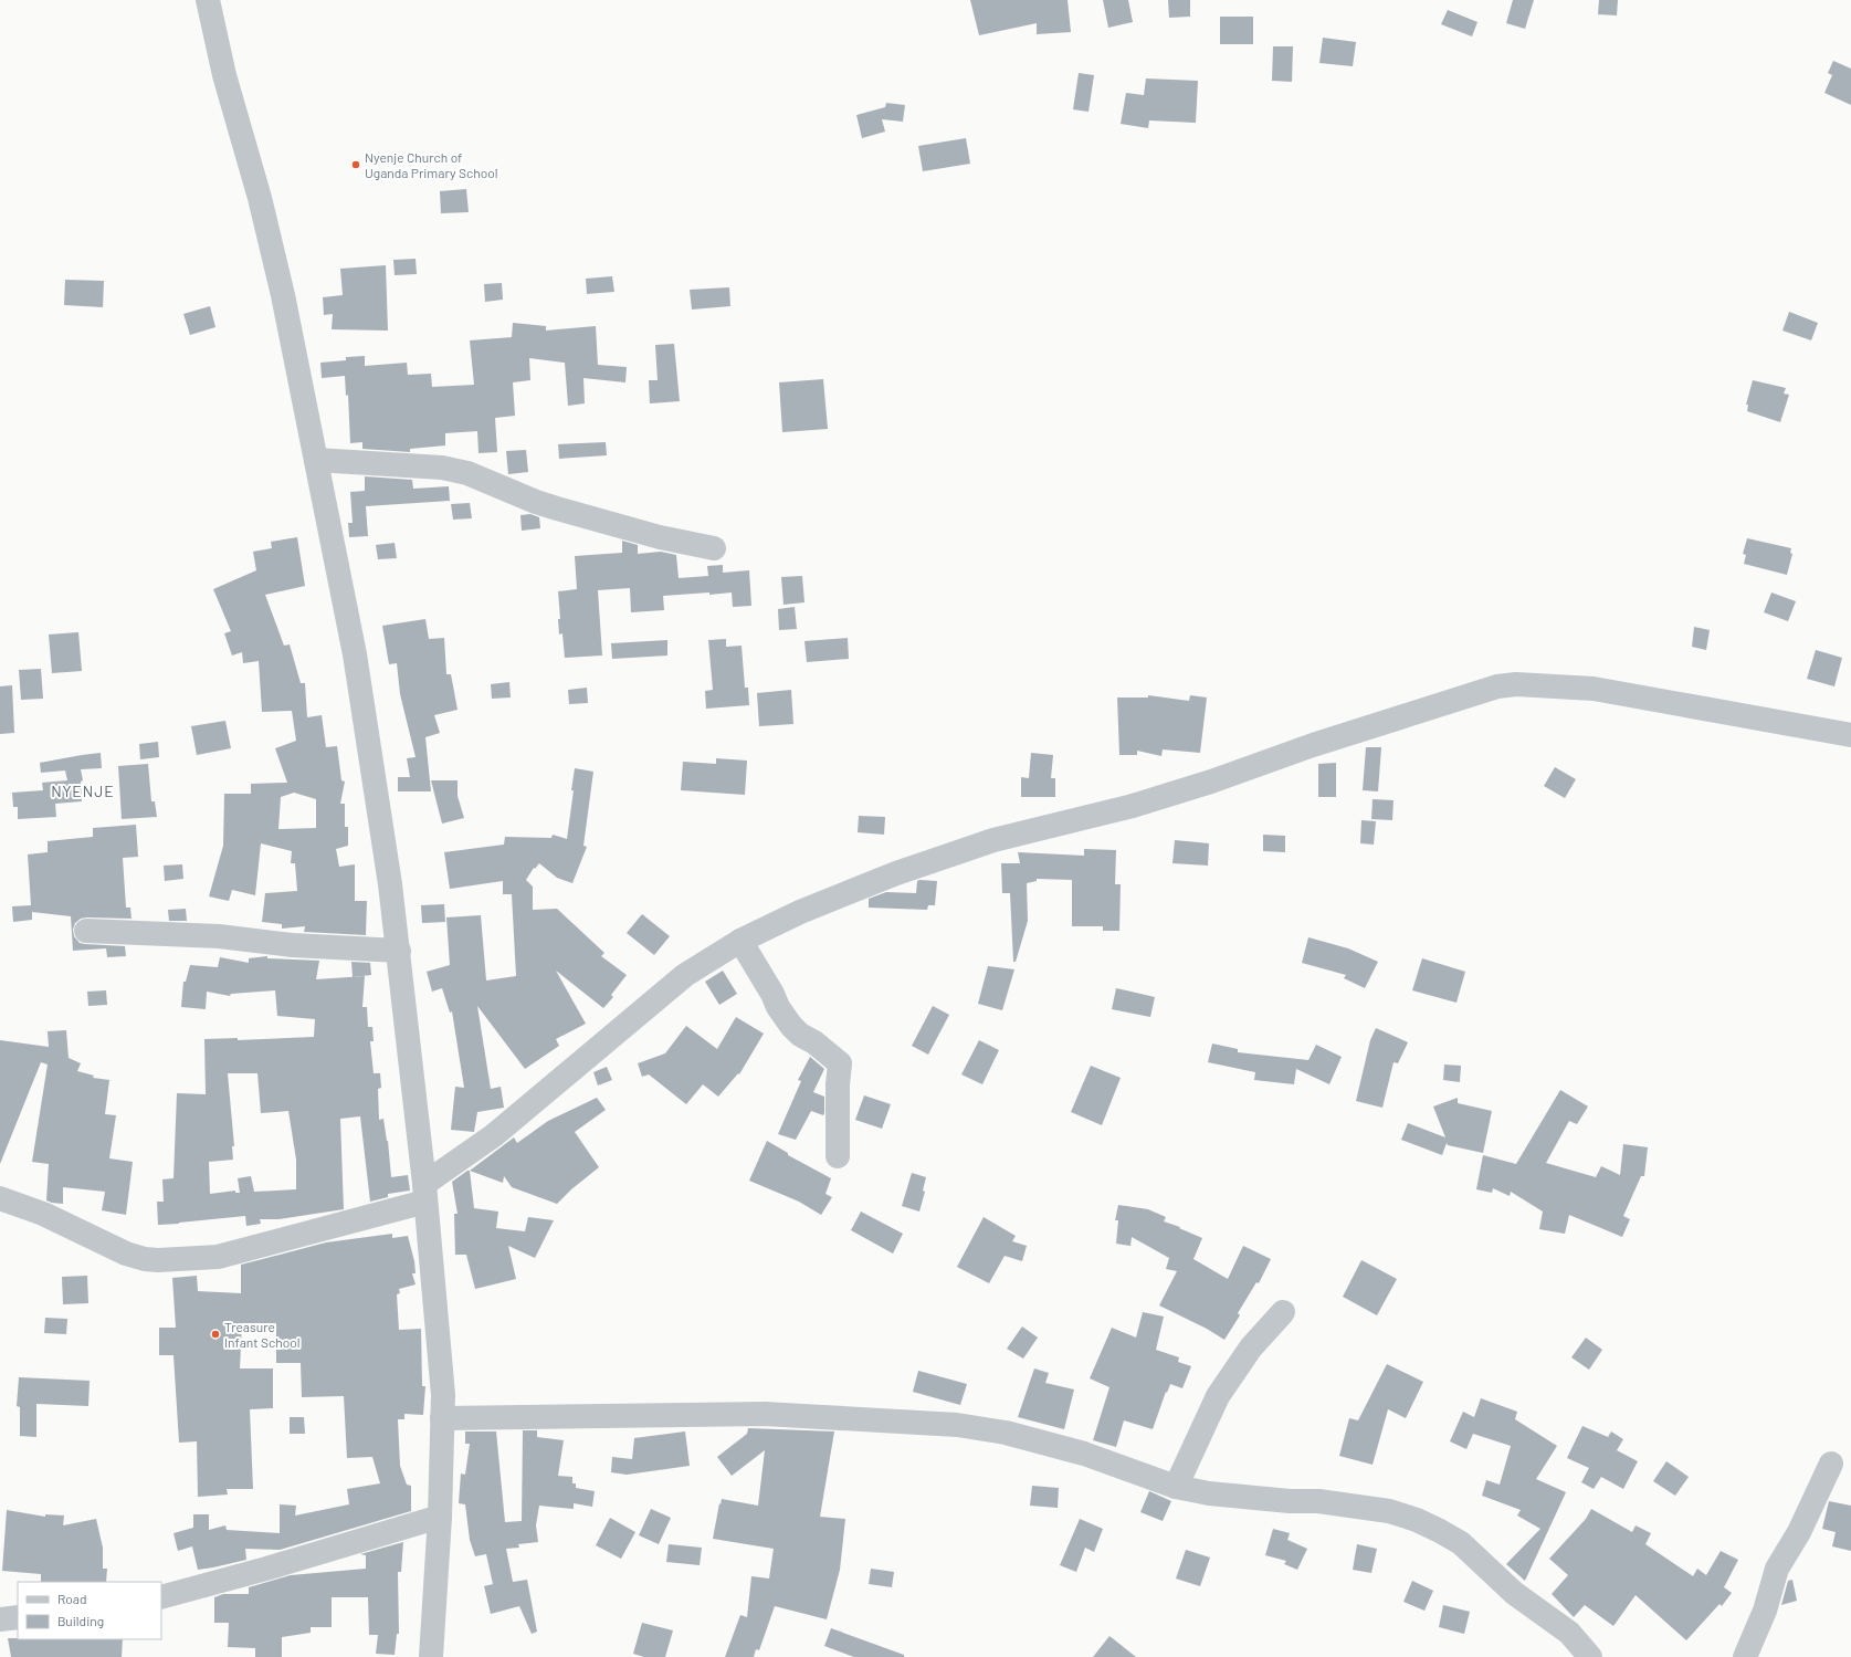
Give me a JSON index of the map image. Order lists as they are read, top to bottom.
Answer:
{
  "districts": ["NYENJE"],
  "places": ["Nyenje Church of Uganda Primary School", "Treasure Infant School"],
  "legend": ["Road", "Building"]
}
